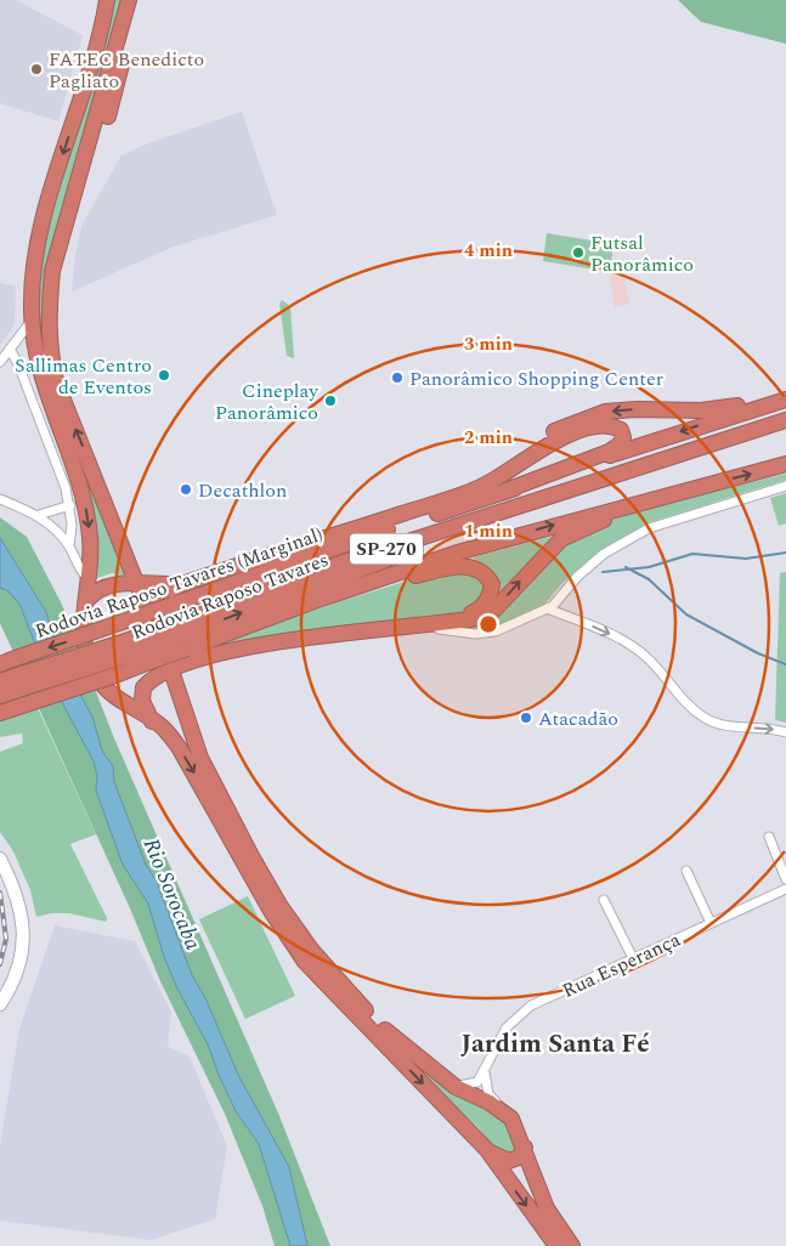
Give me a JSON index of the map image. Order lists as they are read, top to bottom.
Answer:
{
  "streets": {
    "highway": ["SP-270", "Rodovia Raposo Tavares (Marginal)", "Rodovia Raposo Tavares"],
    "street": ["Rua Esperança"]
  },
  "crossings": [
    ["SP-270", "Rodovia Raposo Tavares"]
  ],
  "districts": ["Jardim Santa Fé"],
  "water": ["Rio Sorocaba"],
  "places": [
    "FATEC Benedicto Pagliato",
    "Futsal Panorâmico",
    "Sallimas Centro de Eventos",
    "Panorâmico Shopping Center",
    "Cineplay Panorâmico",
    "Decathlon",
    "Atacadão"
  ],
  "rings": [
    "4 min",
    "3 min",
    "2 min",
    "1 min"
  ]
}
